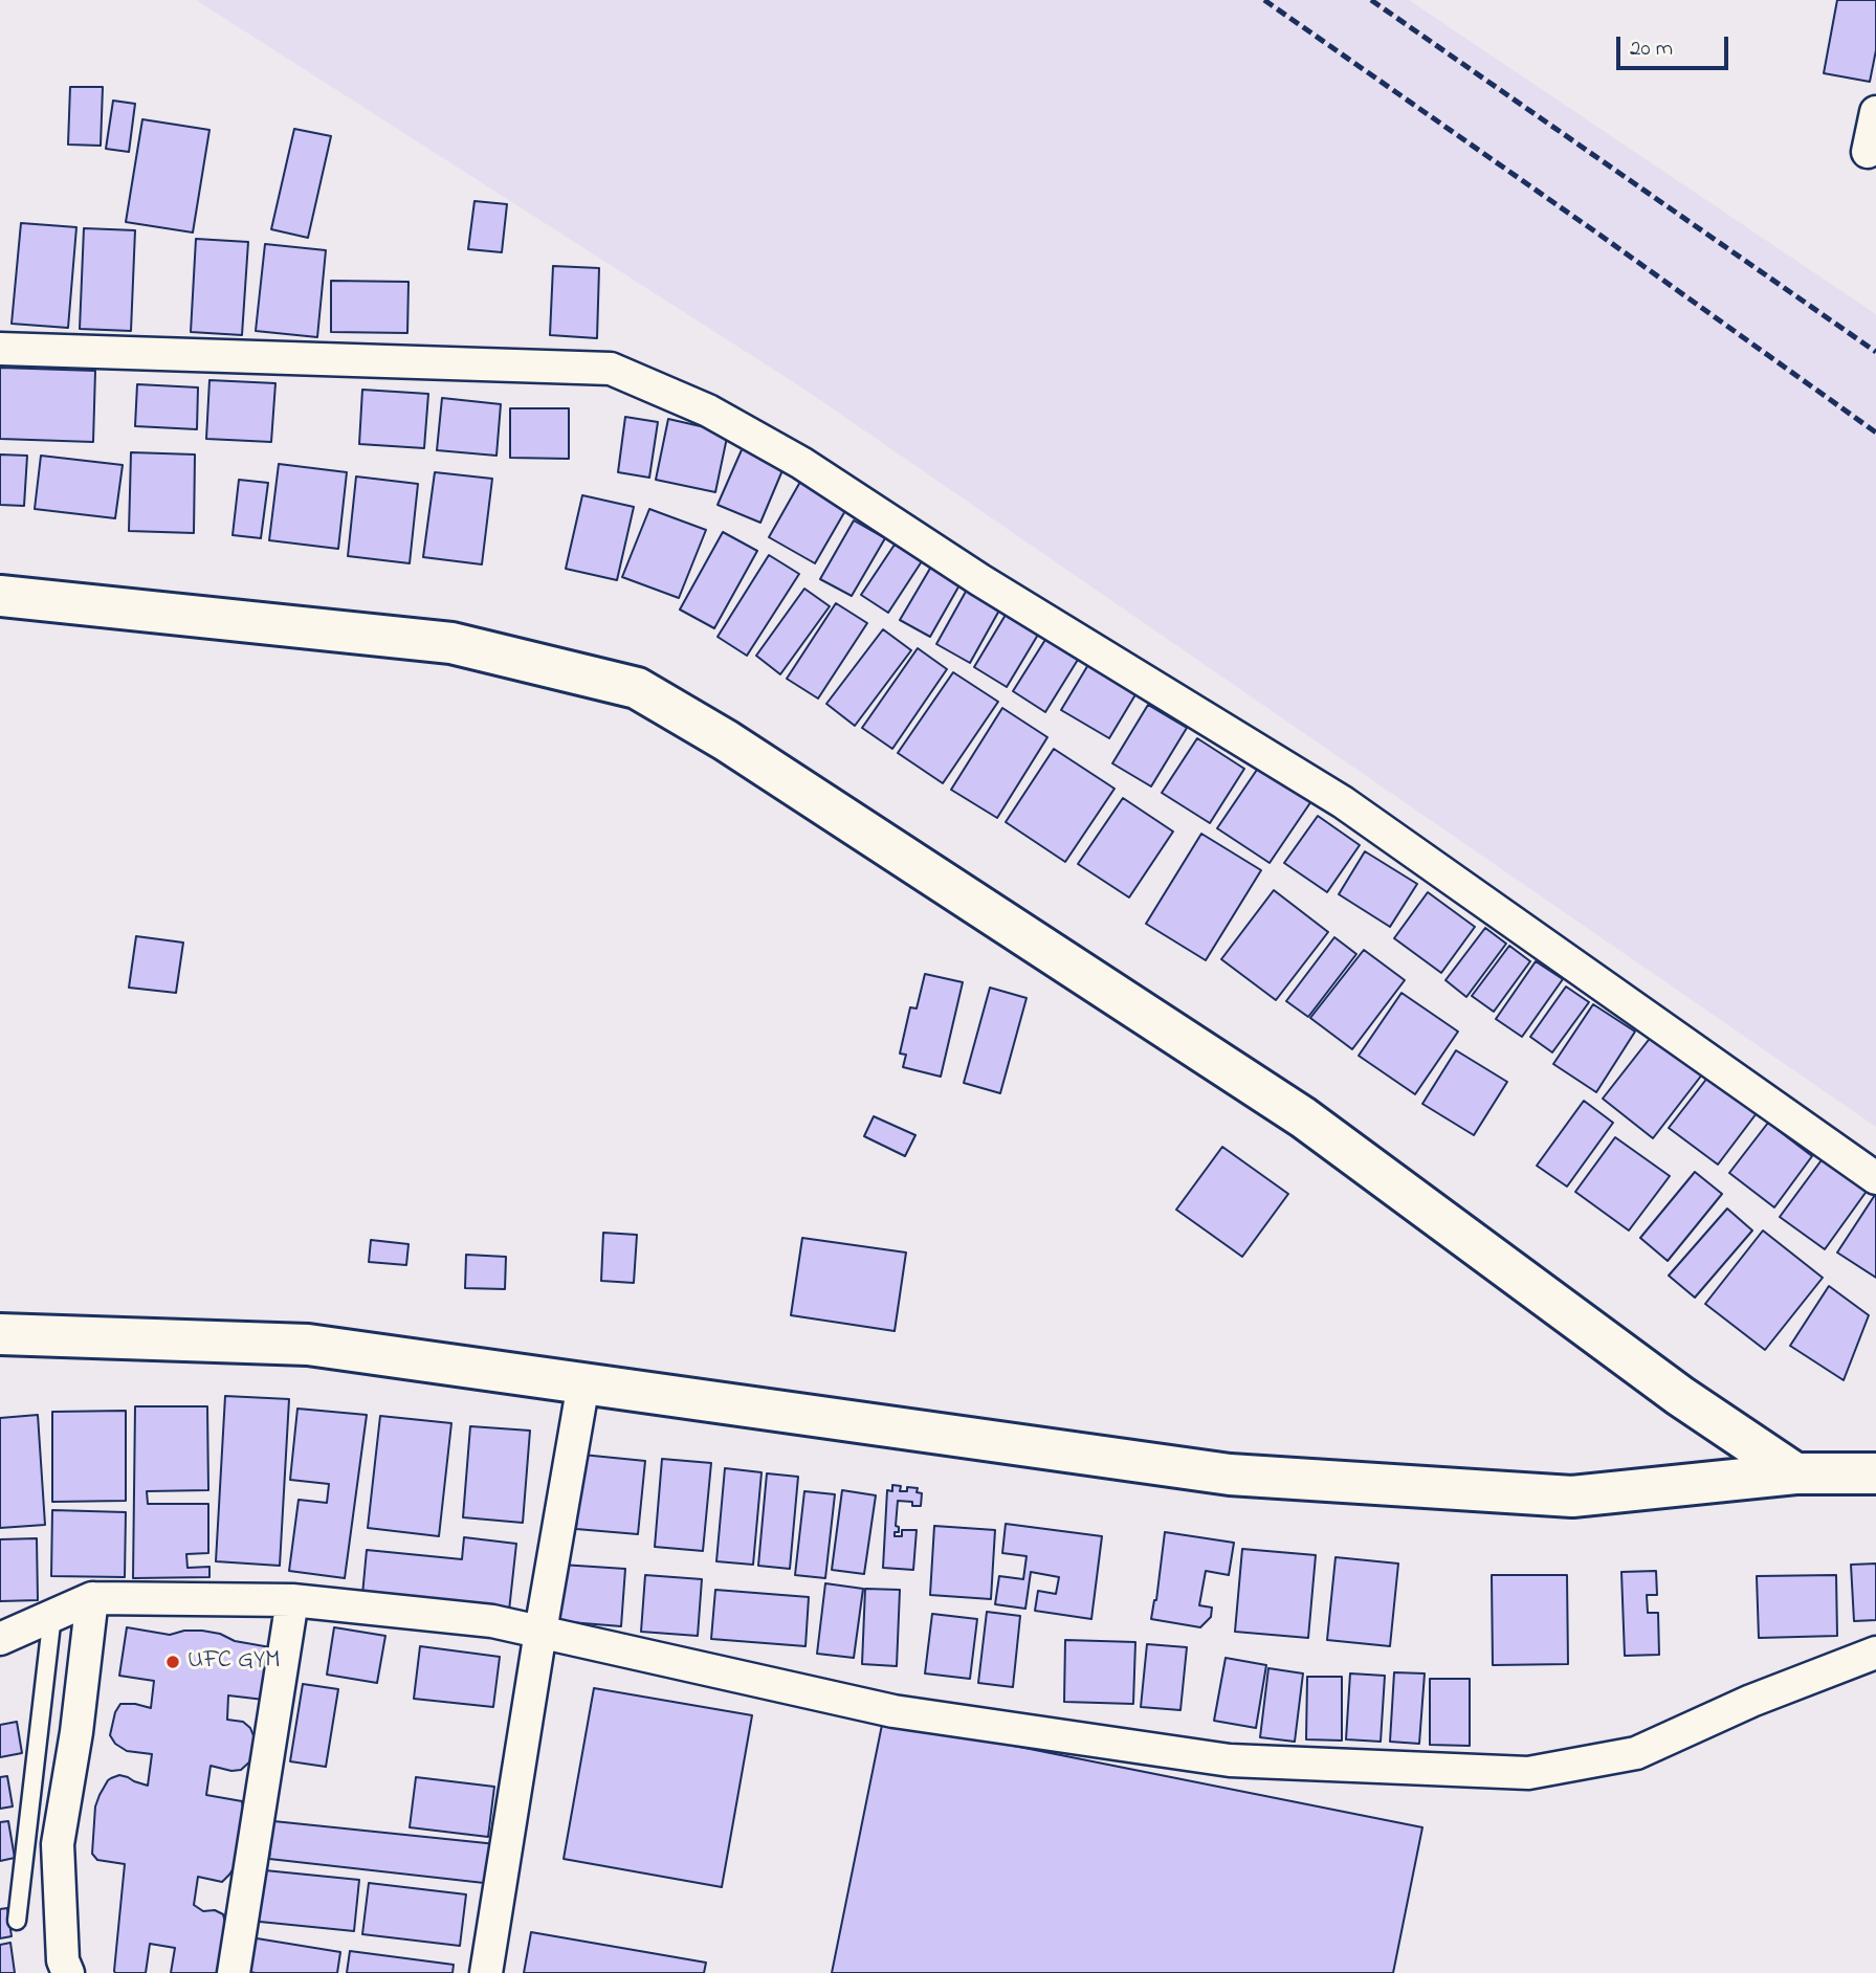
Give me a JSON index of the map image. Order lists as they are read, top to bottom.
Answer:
{
  "places": ["UFC GYM"],
  "scale_bar": "20 m"
}
